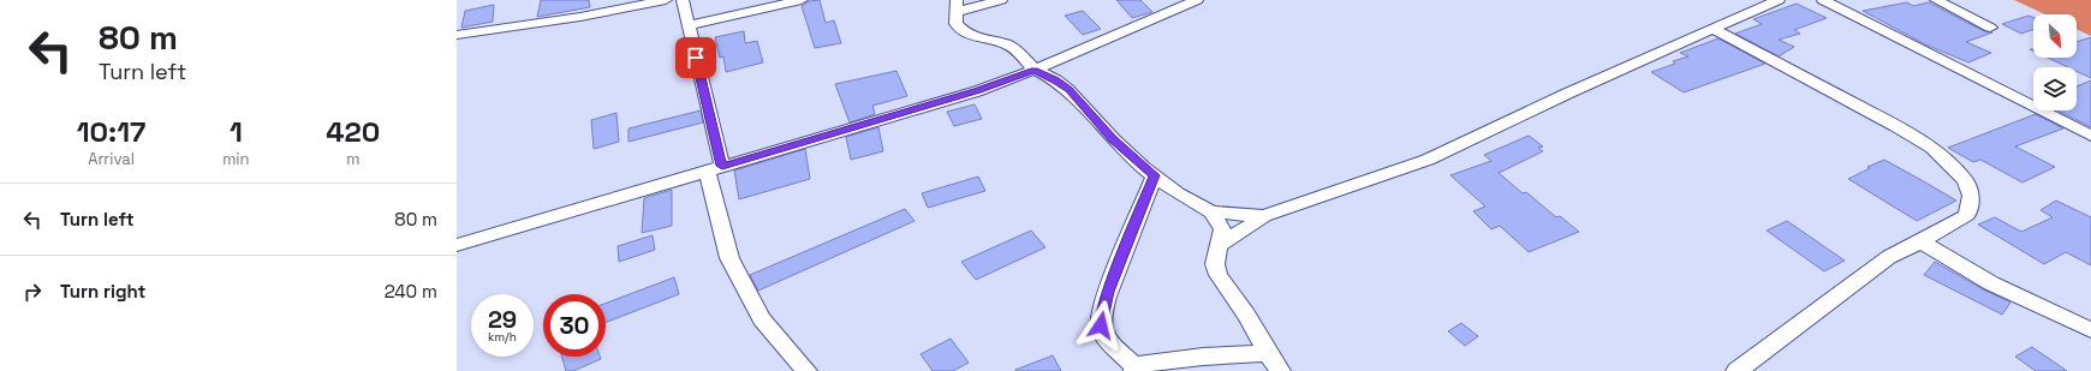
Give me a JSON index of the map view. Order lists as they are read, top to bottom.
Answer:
{
  "north": "bottom right",
  "page": {
    "turn": ["80 m", "Turn left"],
    "eta": [
      "10:17",
      "Arrival",
      "1",
      "min",
      "420",
      "m"
    ],
    "list": [
      {
        "name": "Turn left",
        "value": "80 m"
      },
      {
        "name": "Turn right",
        "value": "240 m"
      }
    ],
    "speed": "29 km/h",
    "limit": "30"
  }
}
